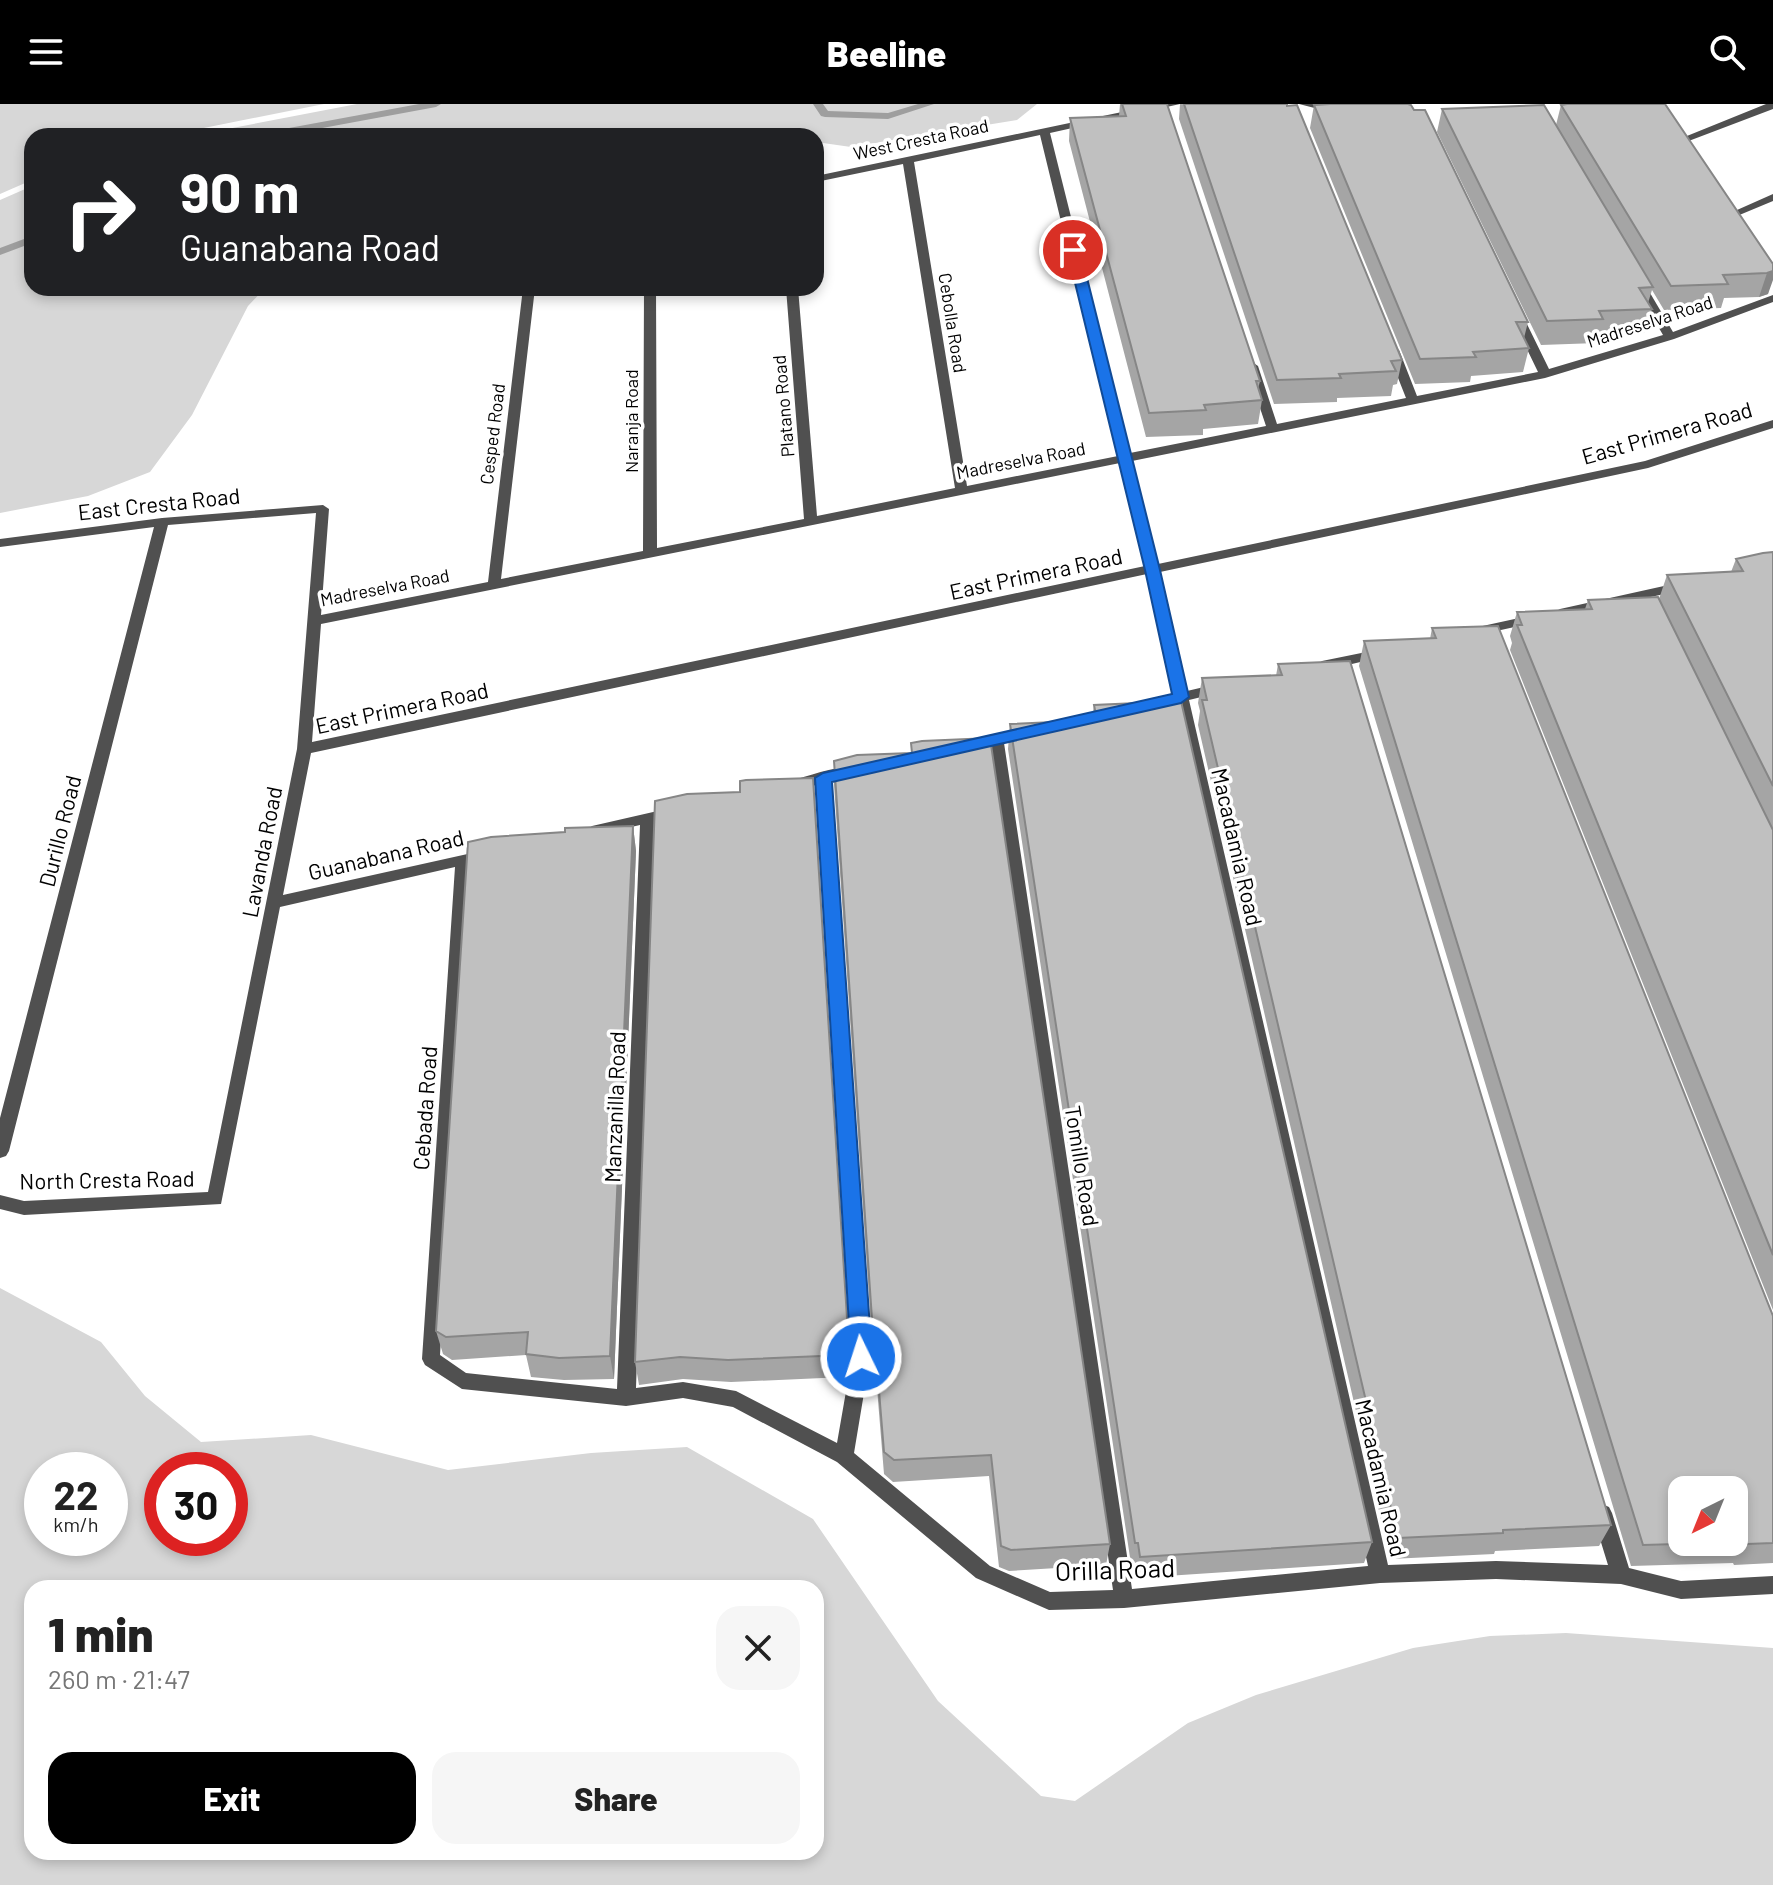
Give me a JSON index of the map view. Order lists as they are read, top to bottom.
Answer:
{
  "streets": {
    "street": [
      "West Cresta Road",
      "Madreselva Road",
      "Cebolla Road",
      "Platano Road",
      "Naranja Road",
      "East Primera Road",
      "Cesped Road",
      "East Cresta Road",
      "Durillo Road",
      "Macadamia Road",
      "Lavanda Road",
      "Guanabana Road",
      "Manzanilla Road",
      "Cebada Road",
      "Tomillo Road",
      "North Cresta Road",
      "Orilla Road"
    ]
  },
  "crossings": [
    ["West Cresta Road", "Cebolla Road"],
    ["West Cresta Road", "Macadamia Road"],
    ["Madreselva Road", "Cebolla Road"],
    ["Madreselva Road", "Platano Road"],
    ["Madreselva Road", "Naranja Road"],
    ["Madreselva Road", "Cesped Road"],
    ["Madreselva Road", "Macadamia Road"],
    ["Madreselva Road", "Lavanda Road"],
    ["East Primera Road", "Macadamia Road"],
    ["East Primera Road", "Lavanda Road"],
    ["East Cresta Road", "Durillo Road"],
    ["East Cresta Road", "Lavanda Road"],
    ["Macadamia Road", "Orilla Road"],
    ["Lavanda Road", "Guanabana Road"],
    ["Lavanda Road", "North Cresta Road"],
    ["Guanabana Road", "Cebada Road"],
    ["Manzanilla Road", "Orilla Road"],
    ["Cebada Road", "Orilla Road"],
    ["Tomillo Road", "Orilla Road"]
  ],
  "north": "bottom left",
  "page": {
    "header": "Beeline",
    "turn": ["90 m", "Guanabana Road"],
    "speed": "22 km/h",
    "limit": "30",
    "heading": ["1 min", "260 m · 21:47"],
    "buttons": ["Exit", "Share"]
  }
}
